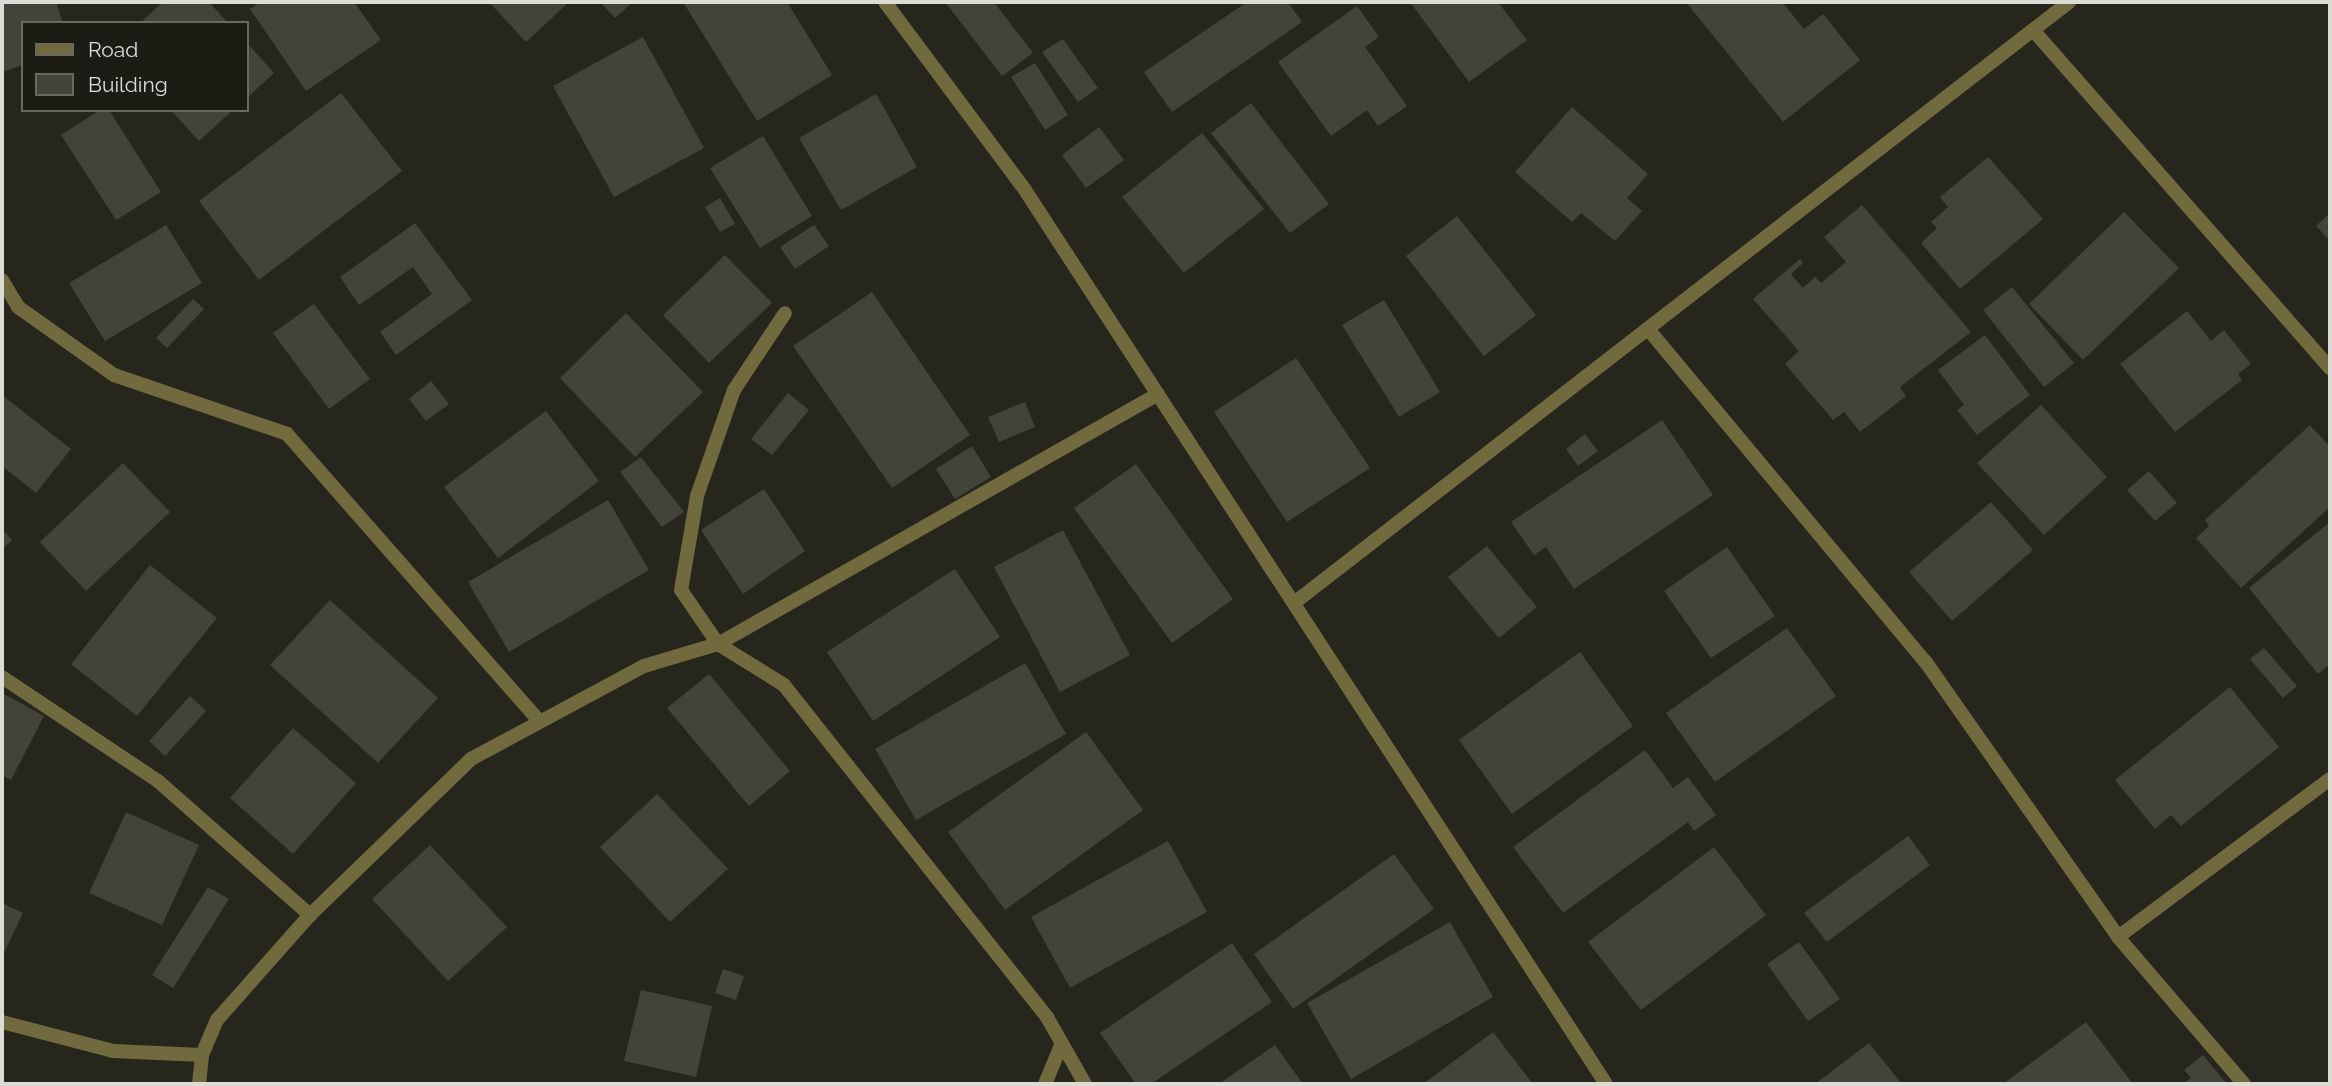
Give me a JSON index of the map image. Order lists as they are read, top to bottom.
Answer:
{
  "legend": ["Road", "Building"]
}
